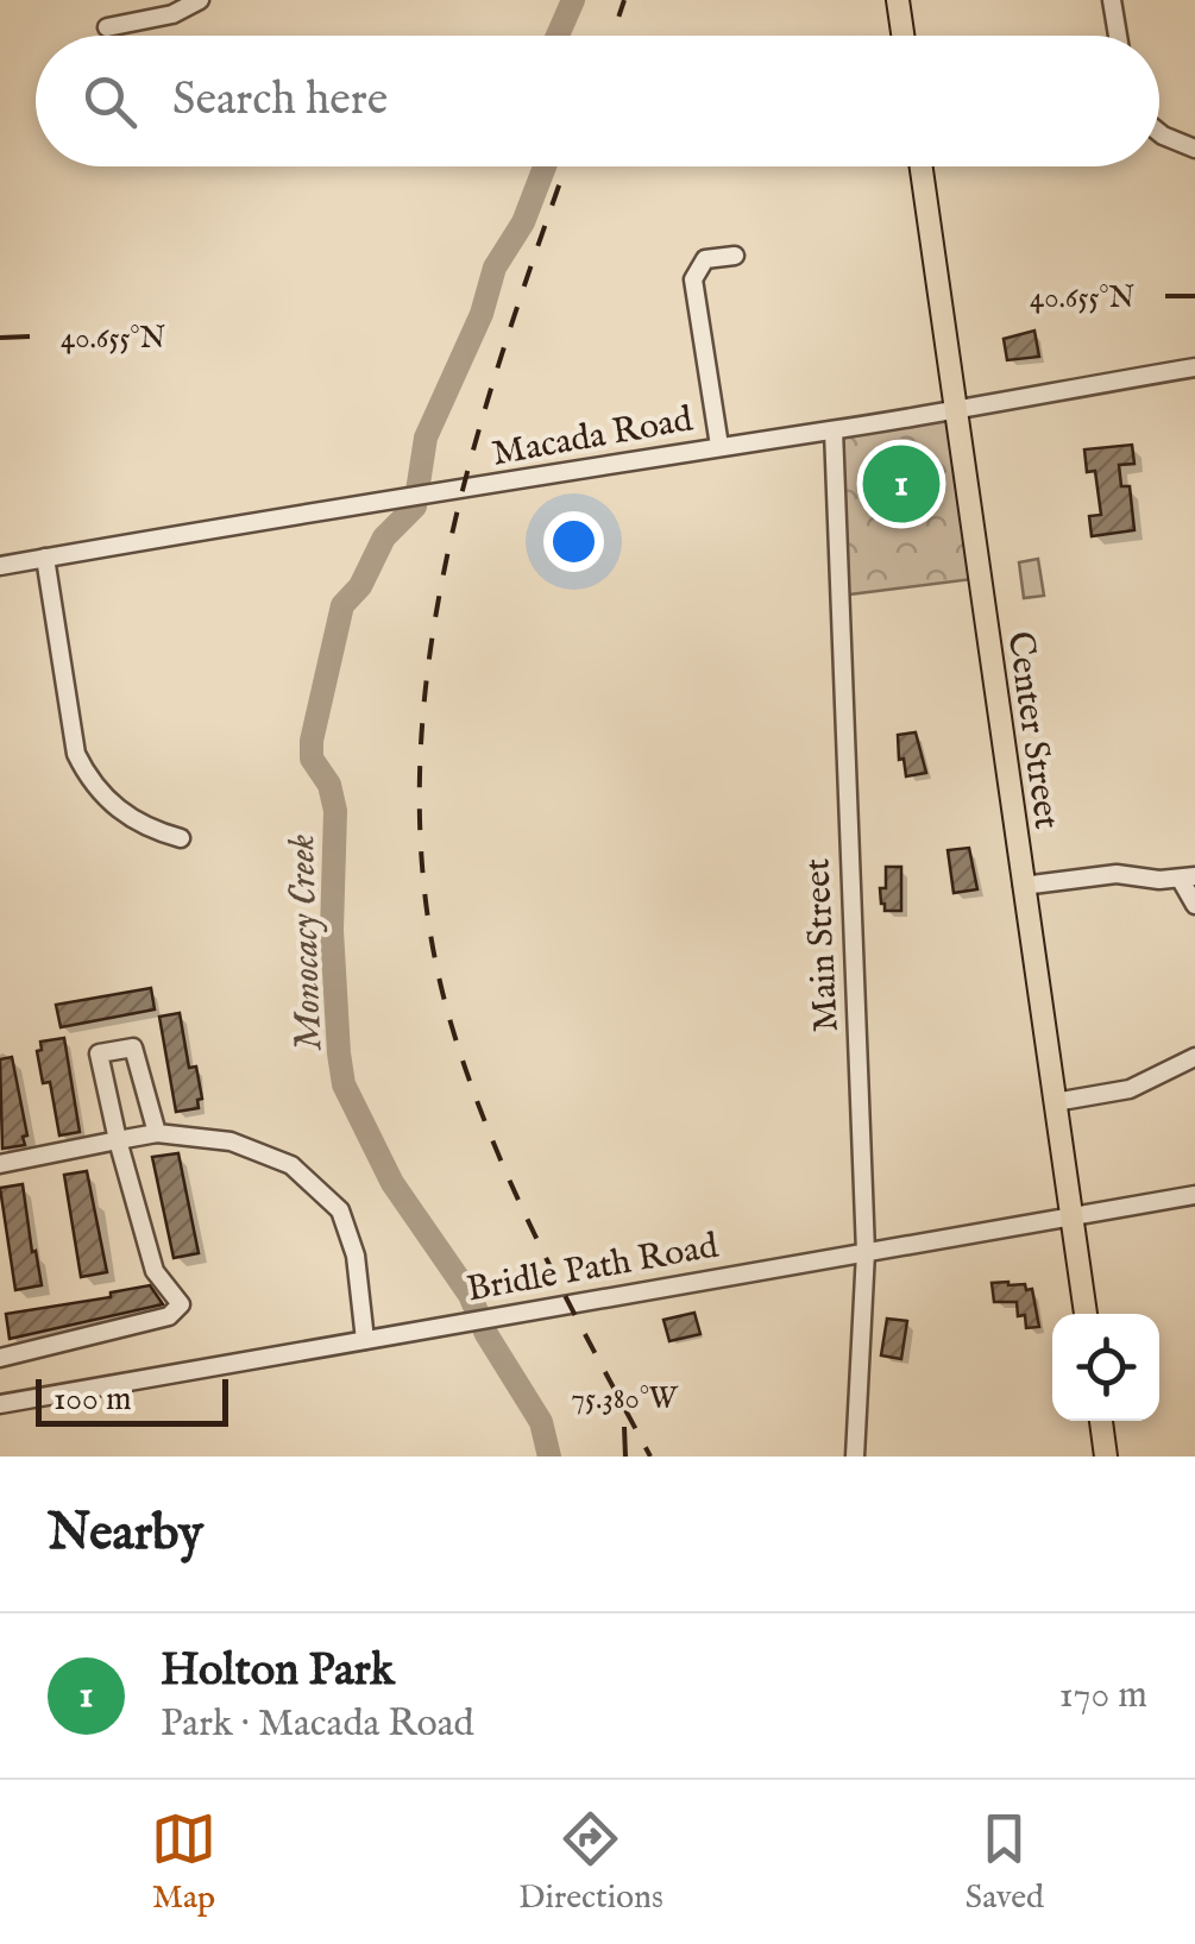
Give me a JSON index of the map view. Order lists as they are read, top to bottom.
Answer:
{
  "streets": {
    "main road": ["Center Street"],
    "street": ["Macada Road", "Main Street", "Bridle Path Road"]
  },
  "crossings": [
    ["Macada Road", "Center Street"],
    ["Macada Road", "Main Street"],
    ["Center Street", "Bridle Path Road"],
    ["Main Street", "Bridle Path Road"]
  ],
  "water": ["Monocacy Creek"],
  "scale_bar": "100 m",
  "page": {
    "search": "Search here",
    "pins": "1",
    "scale": "100 m",
    "heading": "Nearby",
    "list": [
      {
        "mark": "1",
        "name": "Holton Park",
        "note": "Park · Macada Road",
        "value": "170 m"
      }
    ],
    "nav": ["Map", "Directions", "Saved"]
  },
  "coordinates": ["40.655°N", "75.380°W"]
}
